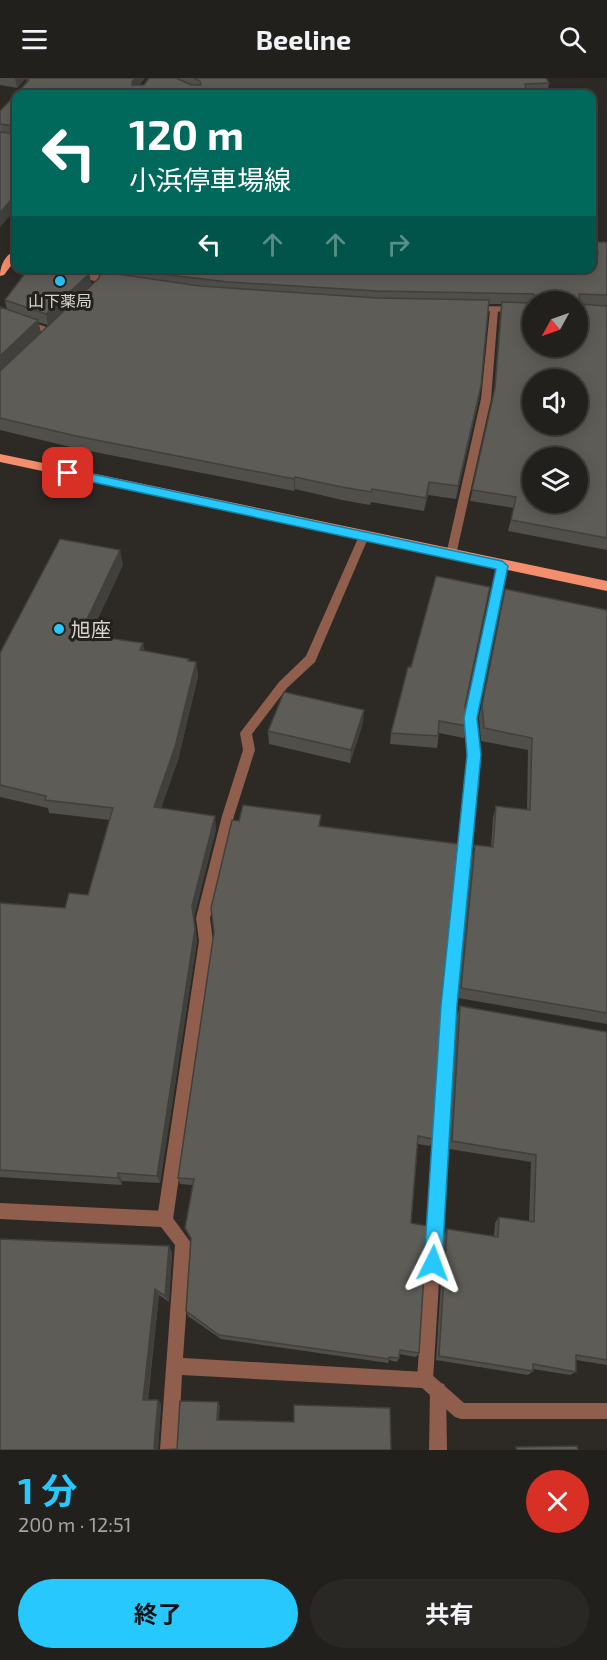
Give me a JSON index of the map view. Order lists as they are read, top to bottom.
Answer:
{
  "places": ["山下薬局", "旭座"],
  "north": "bottom left",
  "page": {
    "header": "Beeline",
    "turn": ["120 m", "小浜停車場線"],
    "heading": ["1 分", "200 m · 12:51"],
    "buttons": ["終了", "共有"]
  }
}
